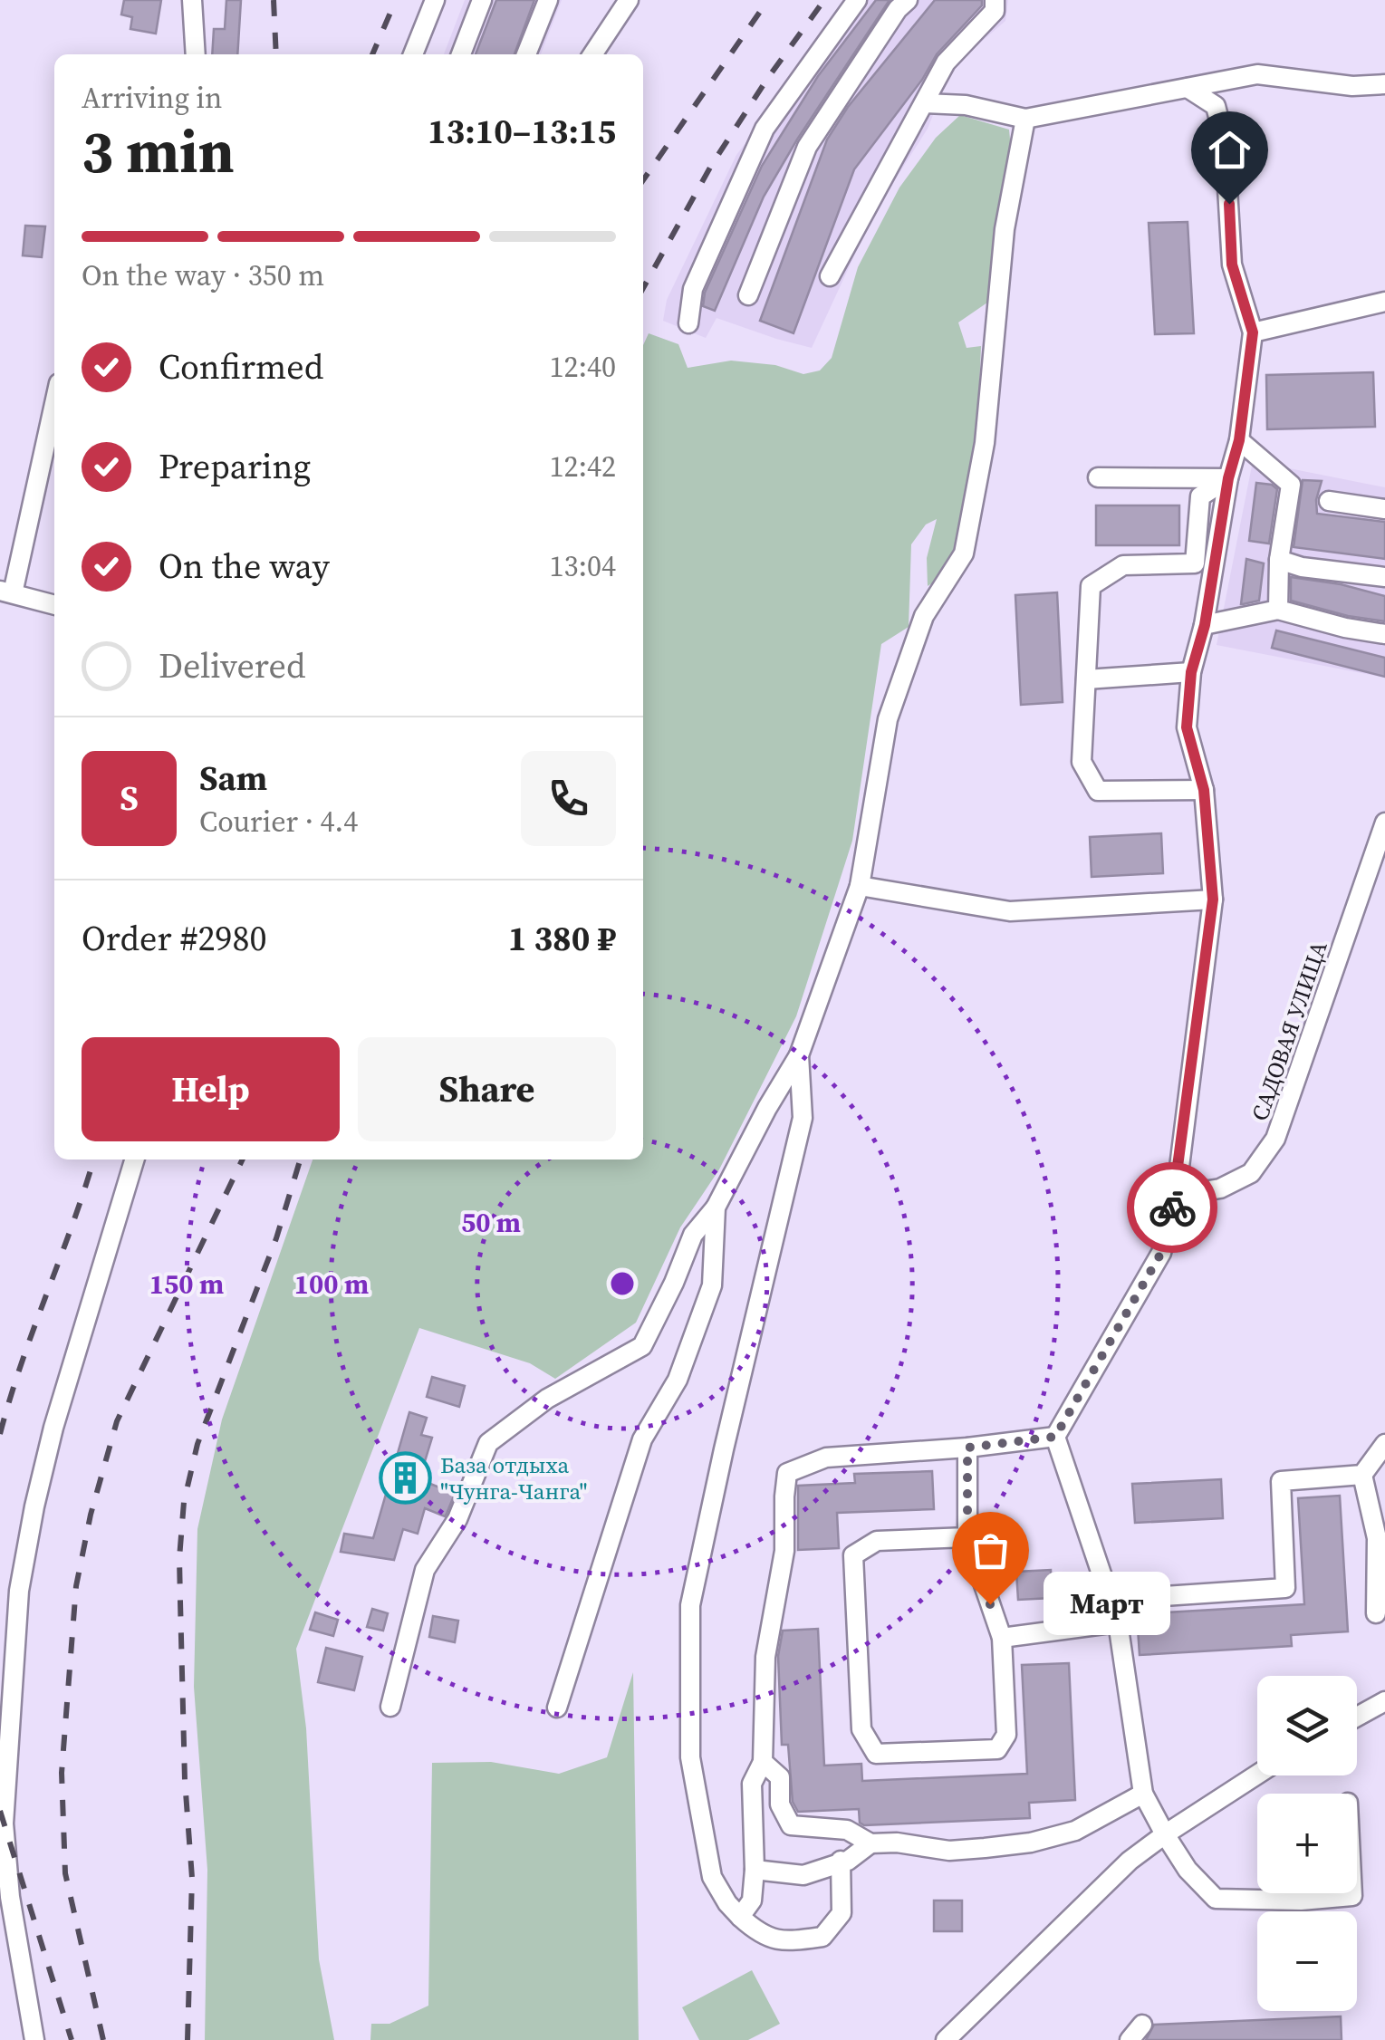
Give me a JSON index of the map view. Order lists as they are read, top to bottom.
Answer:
{
  "streets": {
    "street": ["САДОВАЯ УЛИЦА"]
  },
  "places": {
    "building": ["База отдыха \"Чунга-Чанга\""],
    "other": ["Март"]
  },
  "page": {
    "heading": ["3 min", "Arriving in", "13:10–13:15"],
    "panel": [
      "Sam",
      "Courier · 4.4",
      "Order #2980",
      "1 380 ₽"
    ],
    "bar": "On the way · 350 m",
    "list": [
      ["Confirmed", "12:40"],
      ["Preparing", "12:42"],
      ["On the way", "13:04"],
      "Delivered"
    ],
    "round": "S",
    "buttons": ["Help", "Share"],
    "bubble": "Март",
    "map_buttons": ["+", "−"]
  },
  "rings": ["50 m", "150 m", "100 m"]
}
